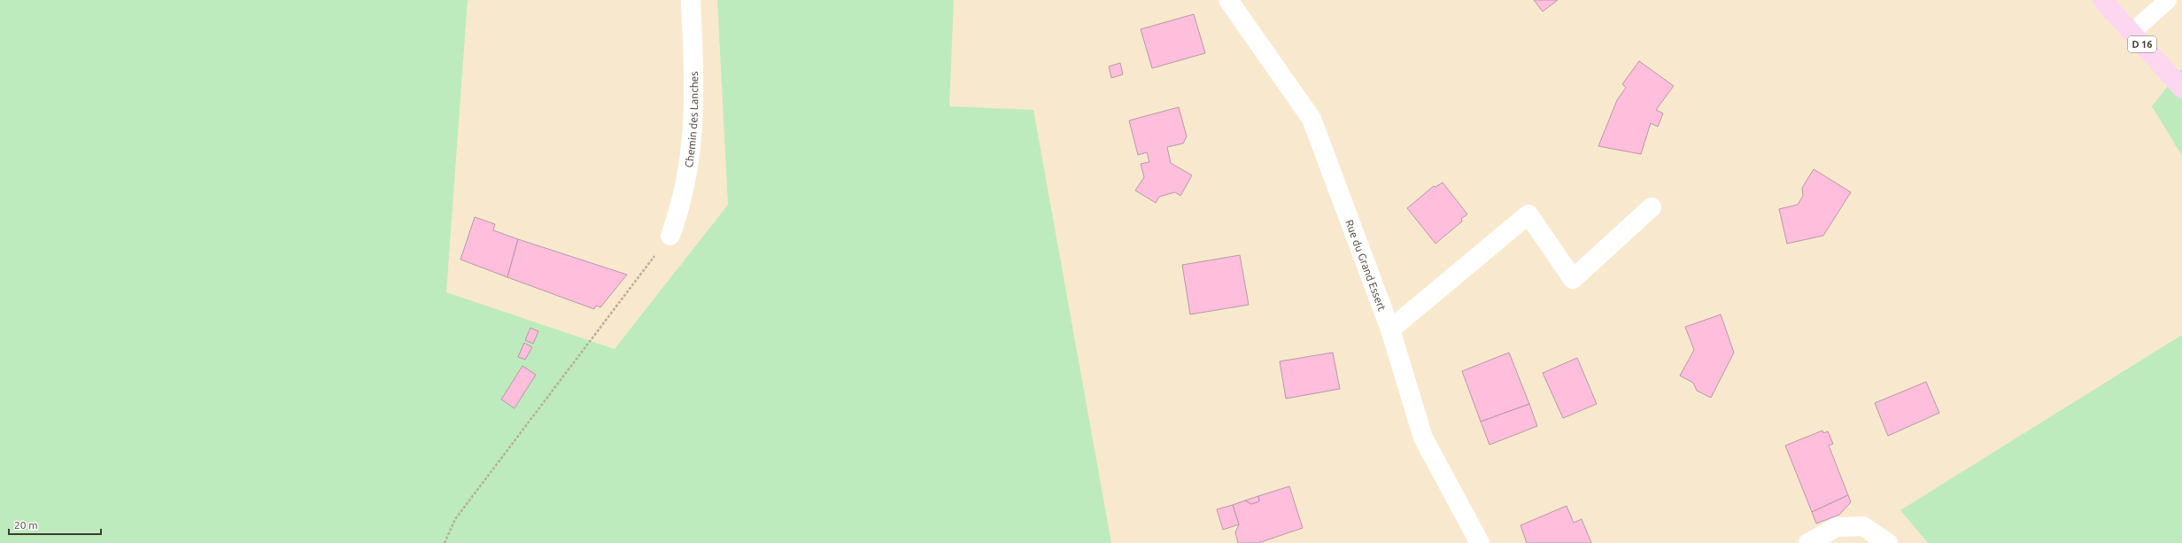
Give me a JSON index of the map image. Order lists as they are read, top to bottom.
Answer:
{
  "streets": {
    "main road": ["D 16"],
    "street": ["Chemin des Lanches", "Rue du Grand Essert"]
  },
  "scale_bar": "20 m"
}
